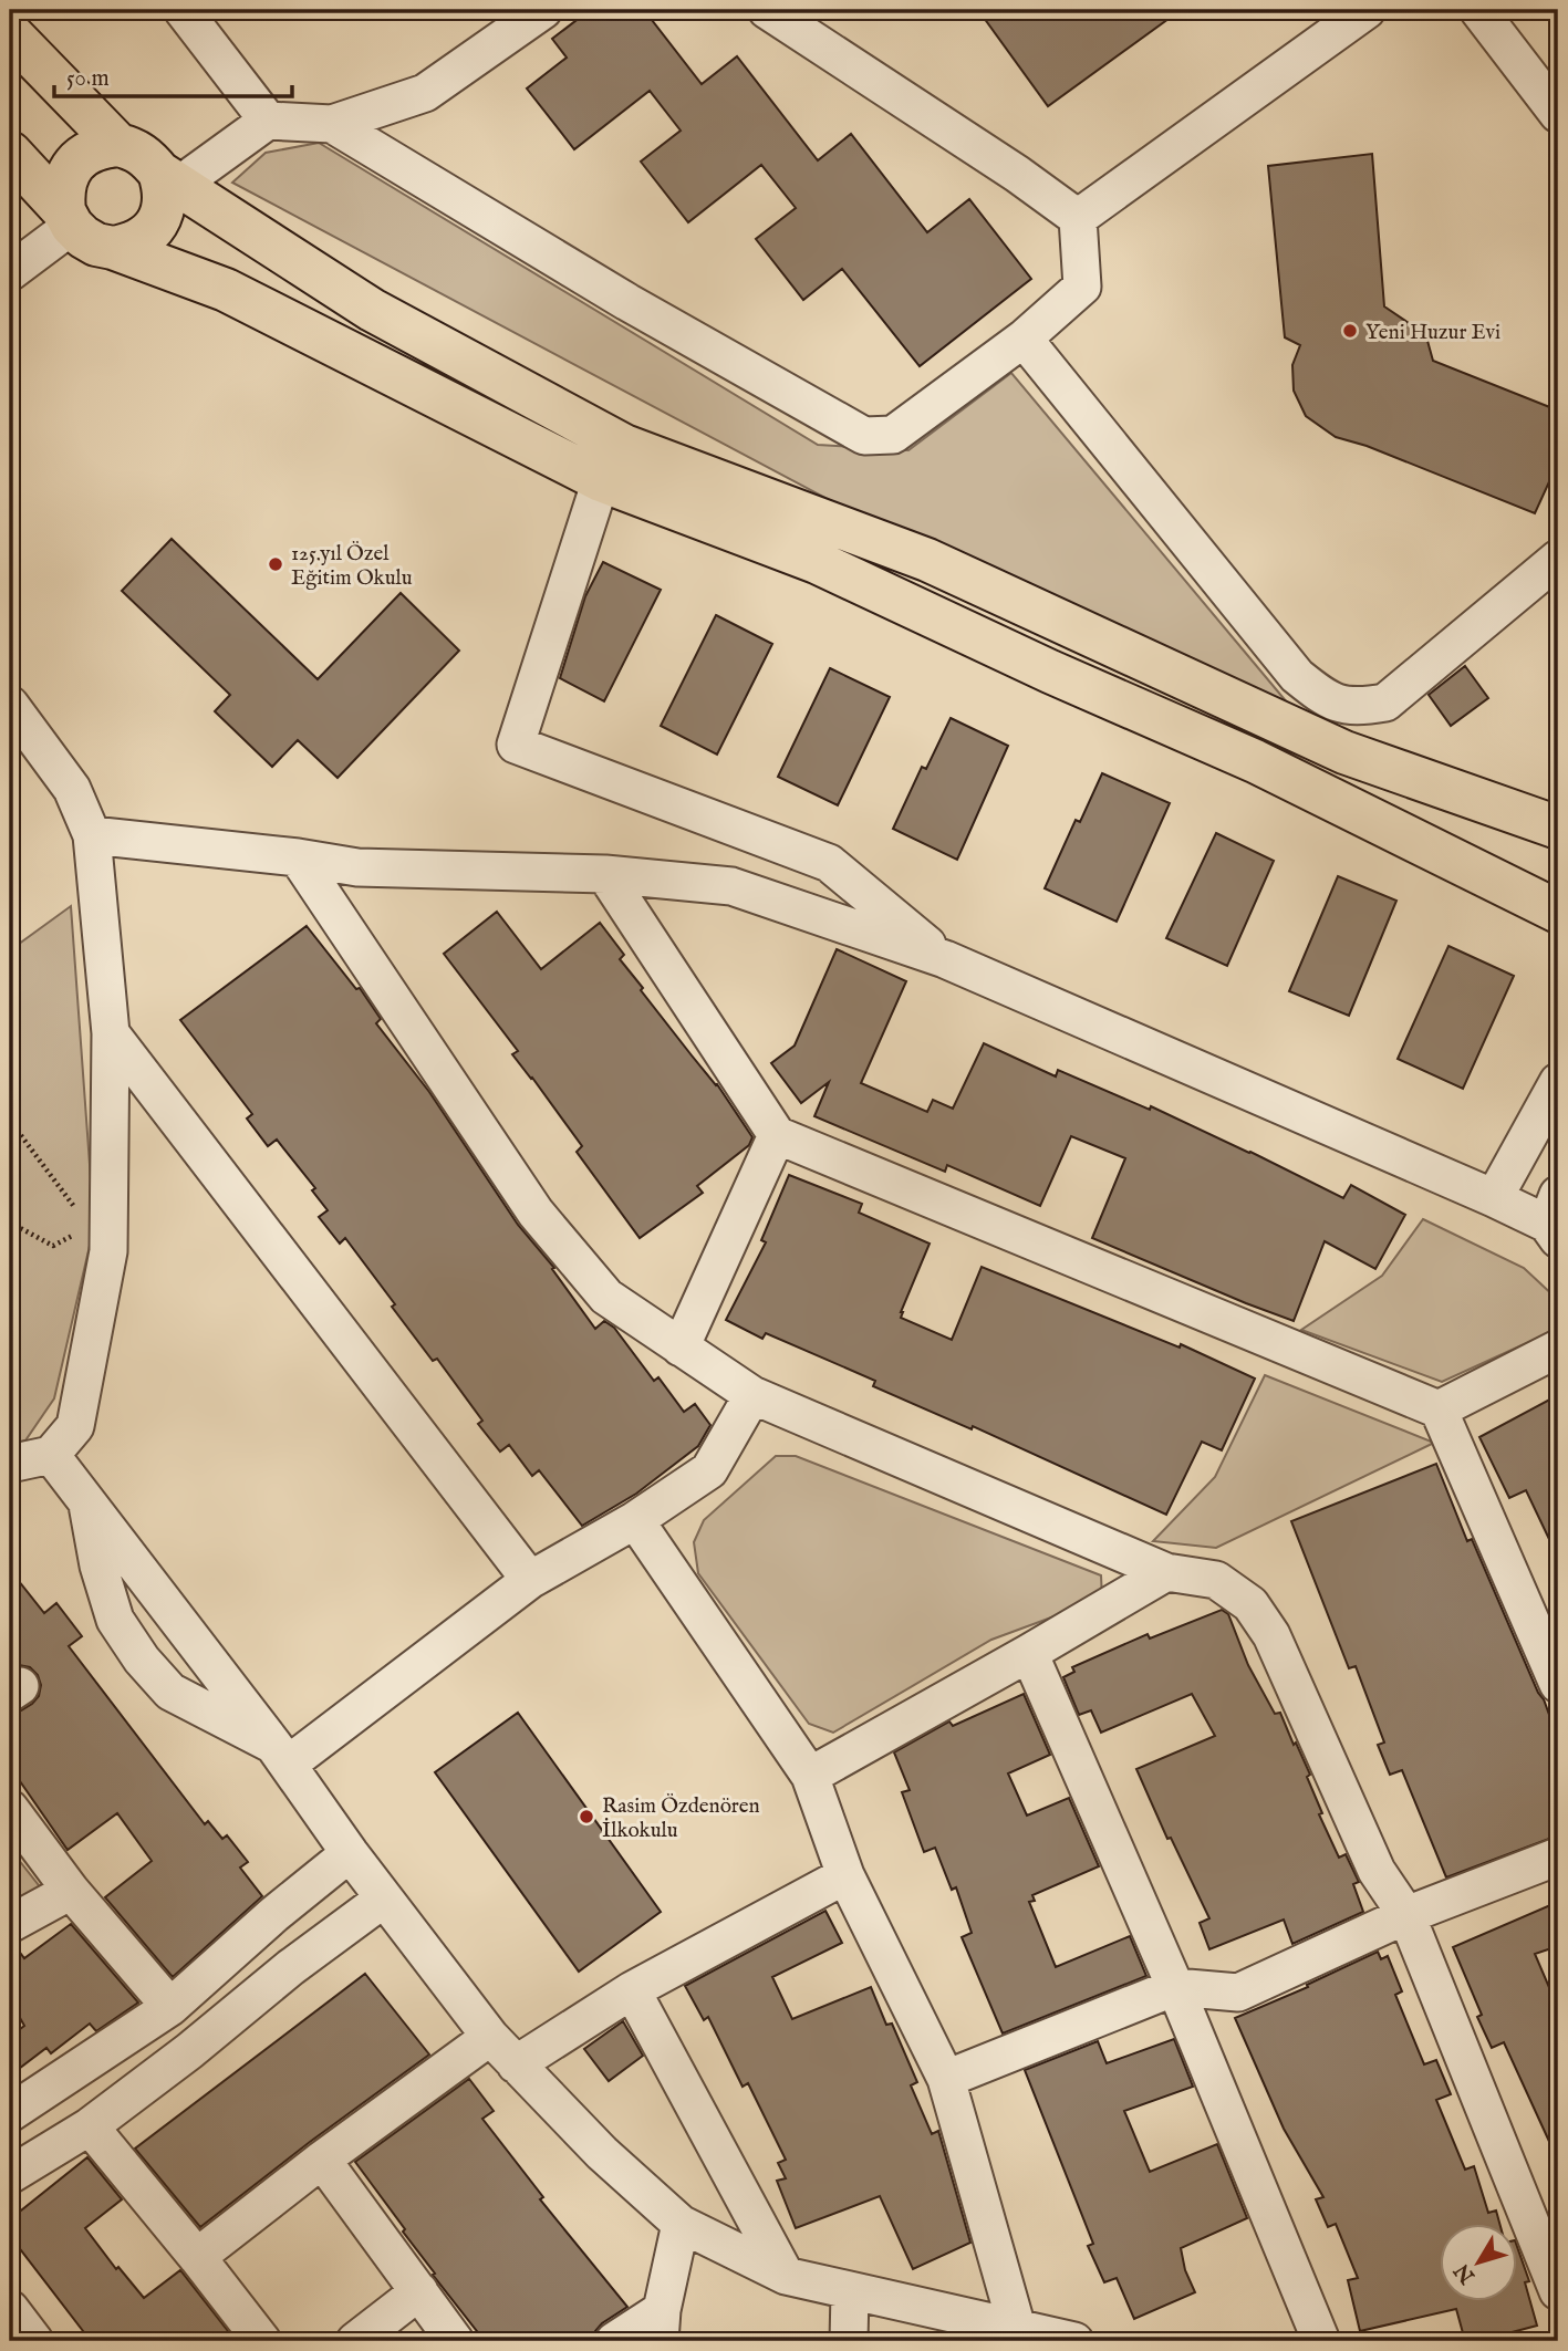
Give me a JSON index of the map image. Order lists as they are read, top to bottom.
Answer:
{
  "places": ["Yeni Huzur Evi", "125.yıl Özel Eğitim Okulu", "Rasim Özdenören İlkokulu"],
  "scale_bar": "50 m",
  "north": "bottom left"
}
